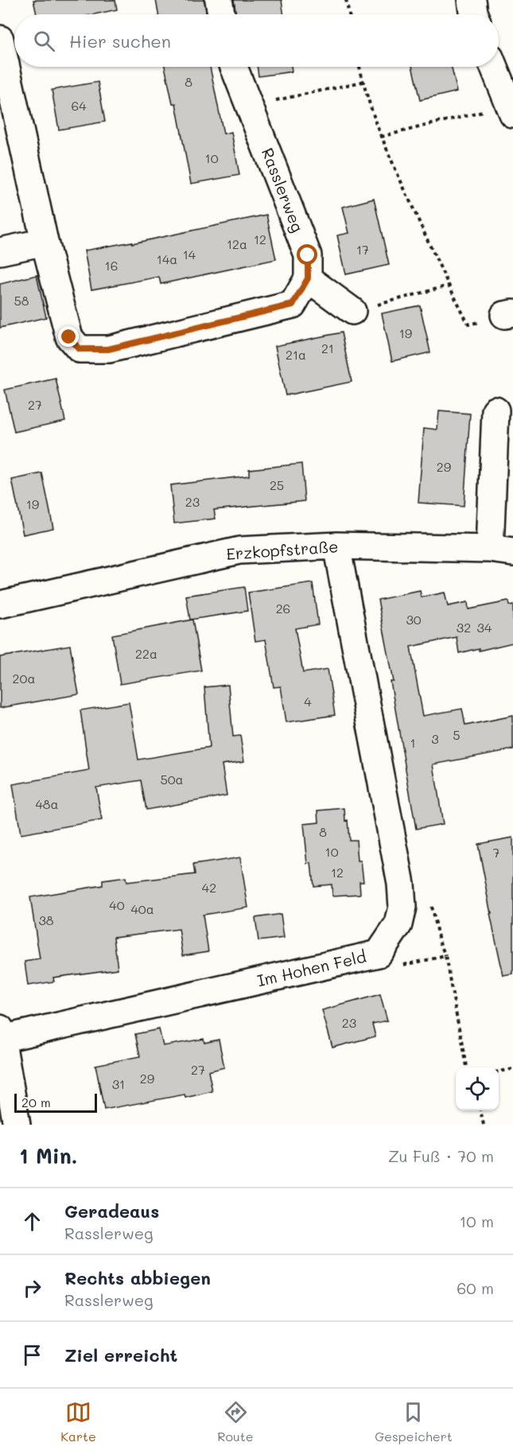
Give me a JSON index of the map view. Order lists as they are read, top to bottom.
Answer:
{
  "streets": {
    "street": ["Rasslerweg", "Erzkopfstraße", "Im Hohen Feld"]
  },
  "crossings": [
    ["Erzkopfstraße", "Im Hohen Feld"]
  ],
  "house_numbers": [
    "8",
    "64",
    "10",
    "12",
    "12a",
    "17",
    "14",
    "14a",
    "16",
    "58",
    "19",
    "21",
    "21a",
    "27",
    "29",
    "25",
    "23",
    "19",
    "26",
    "30",
    "32",
    "34",
    "22a",
    "20a",
    "4",
    "5",
    "3",
    "1",
    "50a",
    "48a",
    "8",
    "10",
    "7",
    "12",
    "42",
    "40",
    "40a",
    "38",
    "23",
    "27",
    "29",
    "31"
  ],
  "scale_bar": "20 m",
  "page": {
    "search": "Hier suchen",
    "scale": "20 m",
    "heading": ["1 Min.", "Zu Fuß · 70 m"],
    "list": [
      ["Geradeaus", "Rasslerweg", "10 m"],
      ["Rechts abbiegen", "Rasslerweg", "60 m"],
      "Ziel erreicht"
    ],
    "nav": ["Karte", "Route", "Gespeichert"]
  }
}
